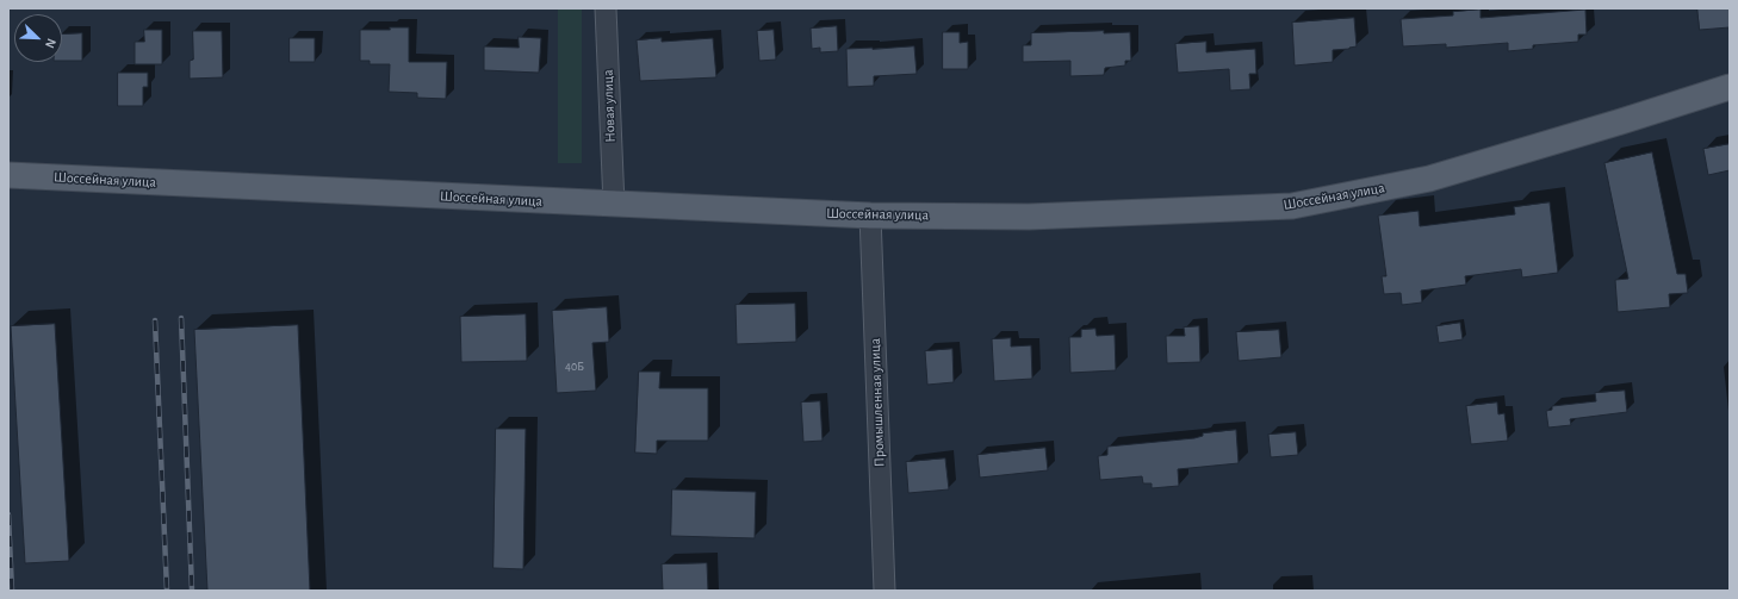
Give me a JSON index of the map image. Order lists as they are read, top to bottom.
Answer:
{
  "streets": {
    "main road": ["Шоссейная улица"],
    "street": ["Новая улица", "Промышленная улица"]
  },
  "crossings": [
    ["Новая улица", "Шоссейная улица"],
    ["Шоссейная улица", "Промышленная улица"]
  ],
  "house_numbers": ["40Б"],
  "north": "bottom right"
}
